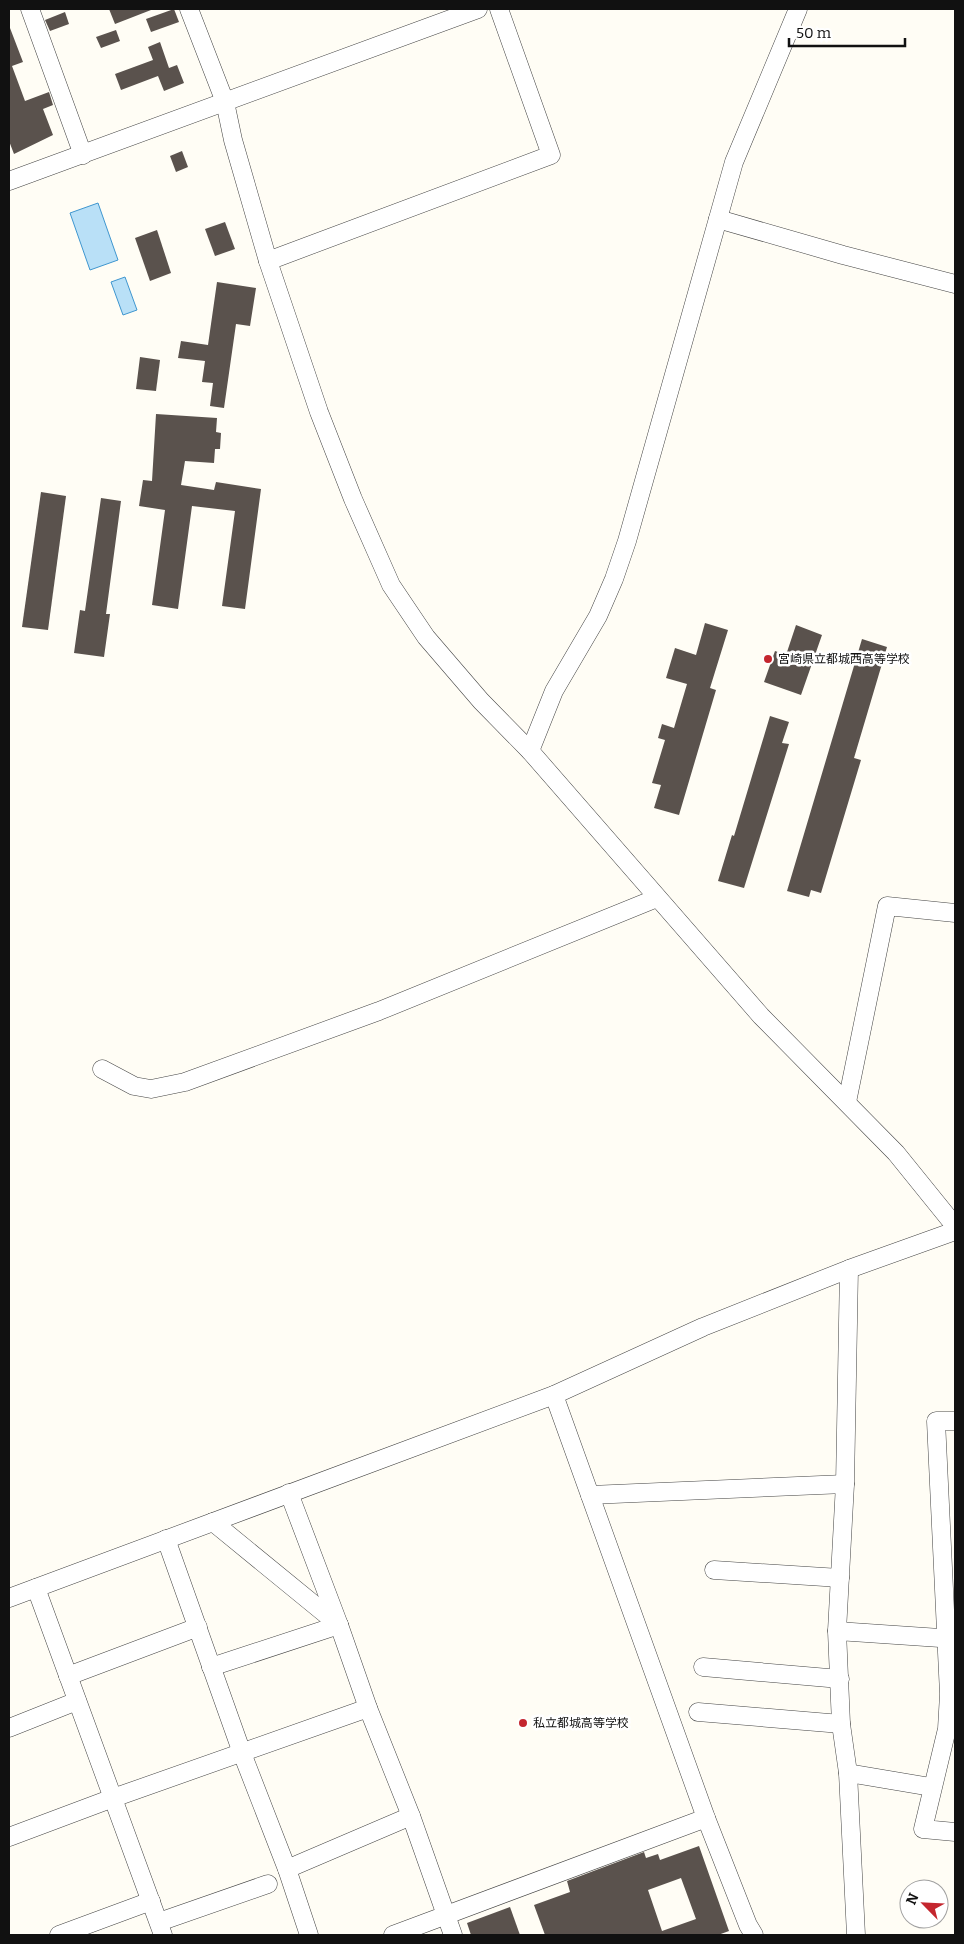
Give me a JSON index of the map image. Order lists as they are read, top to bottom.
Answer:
{
  "places": ["宮崎県立都城西高等学校", "私立都城高等学校"],
  "scale_bar": "50 m",
  "north": "top left"
}
